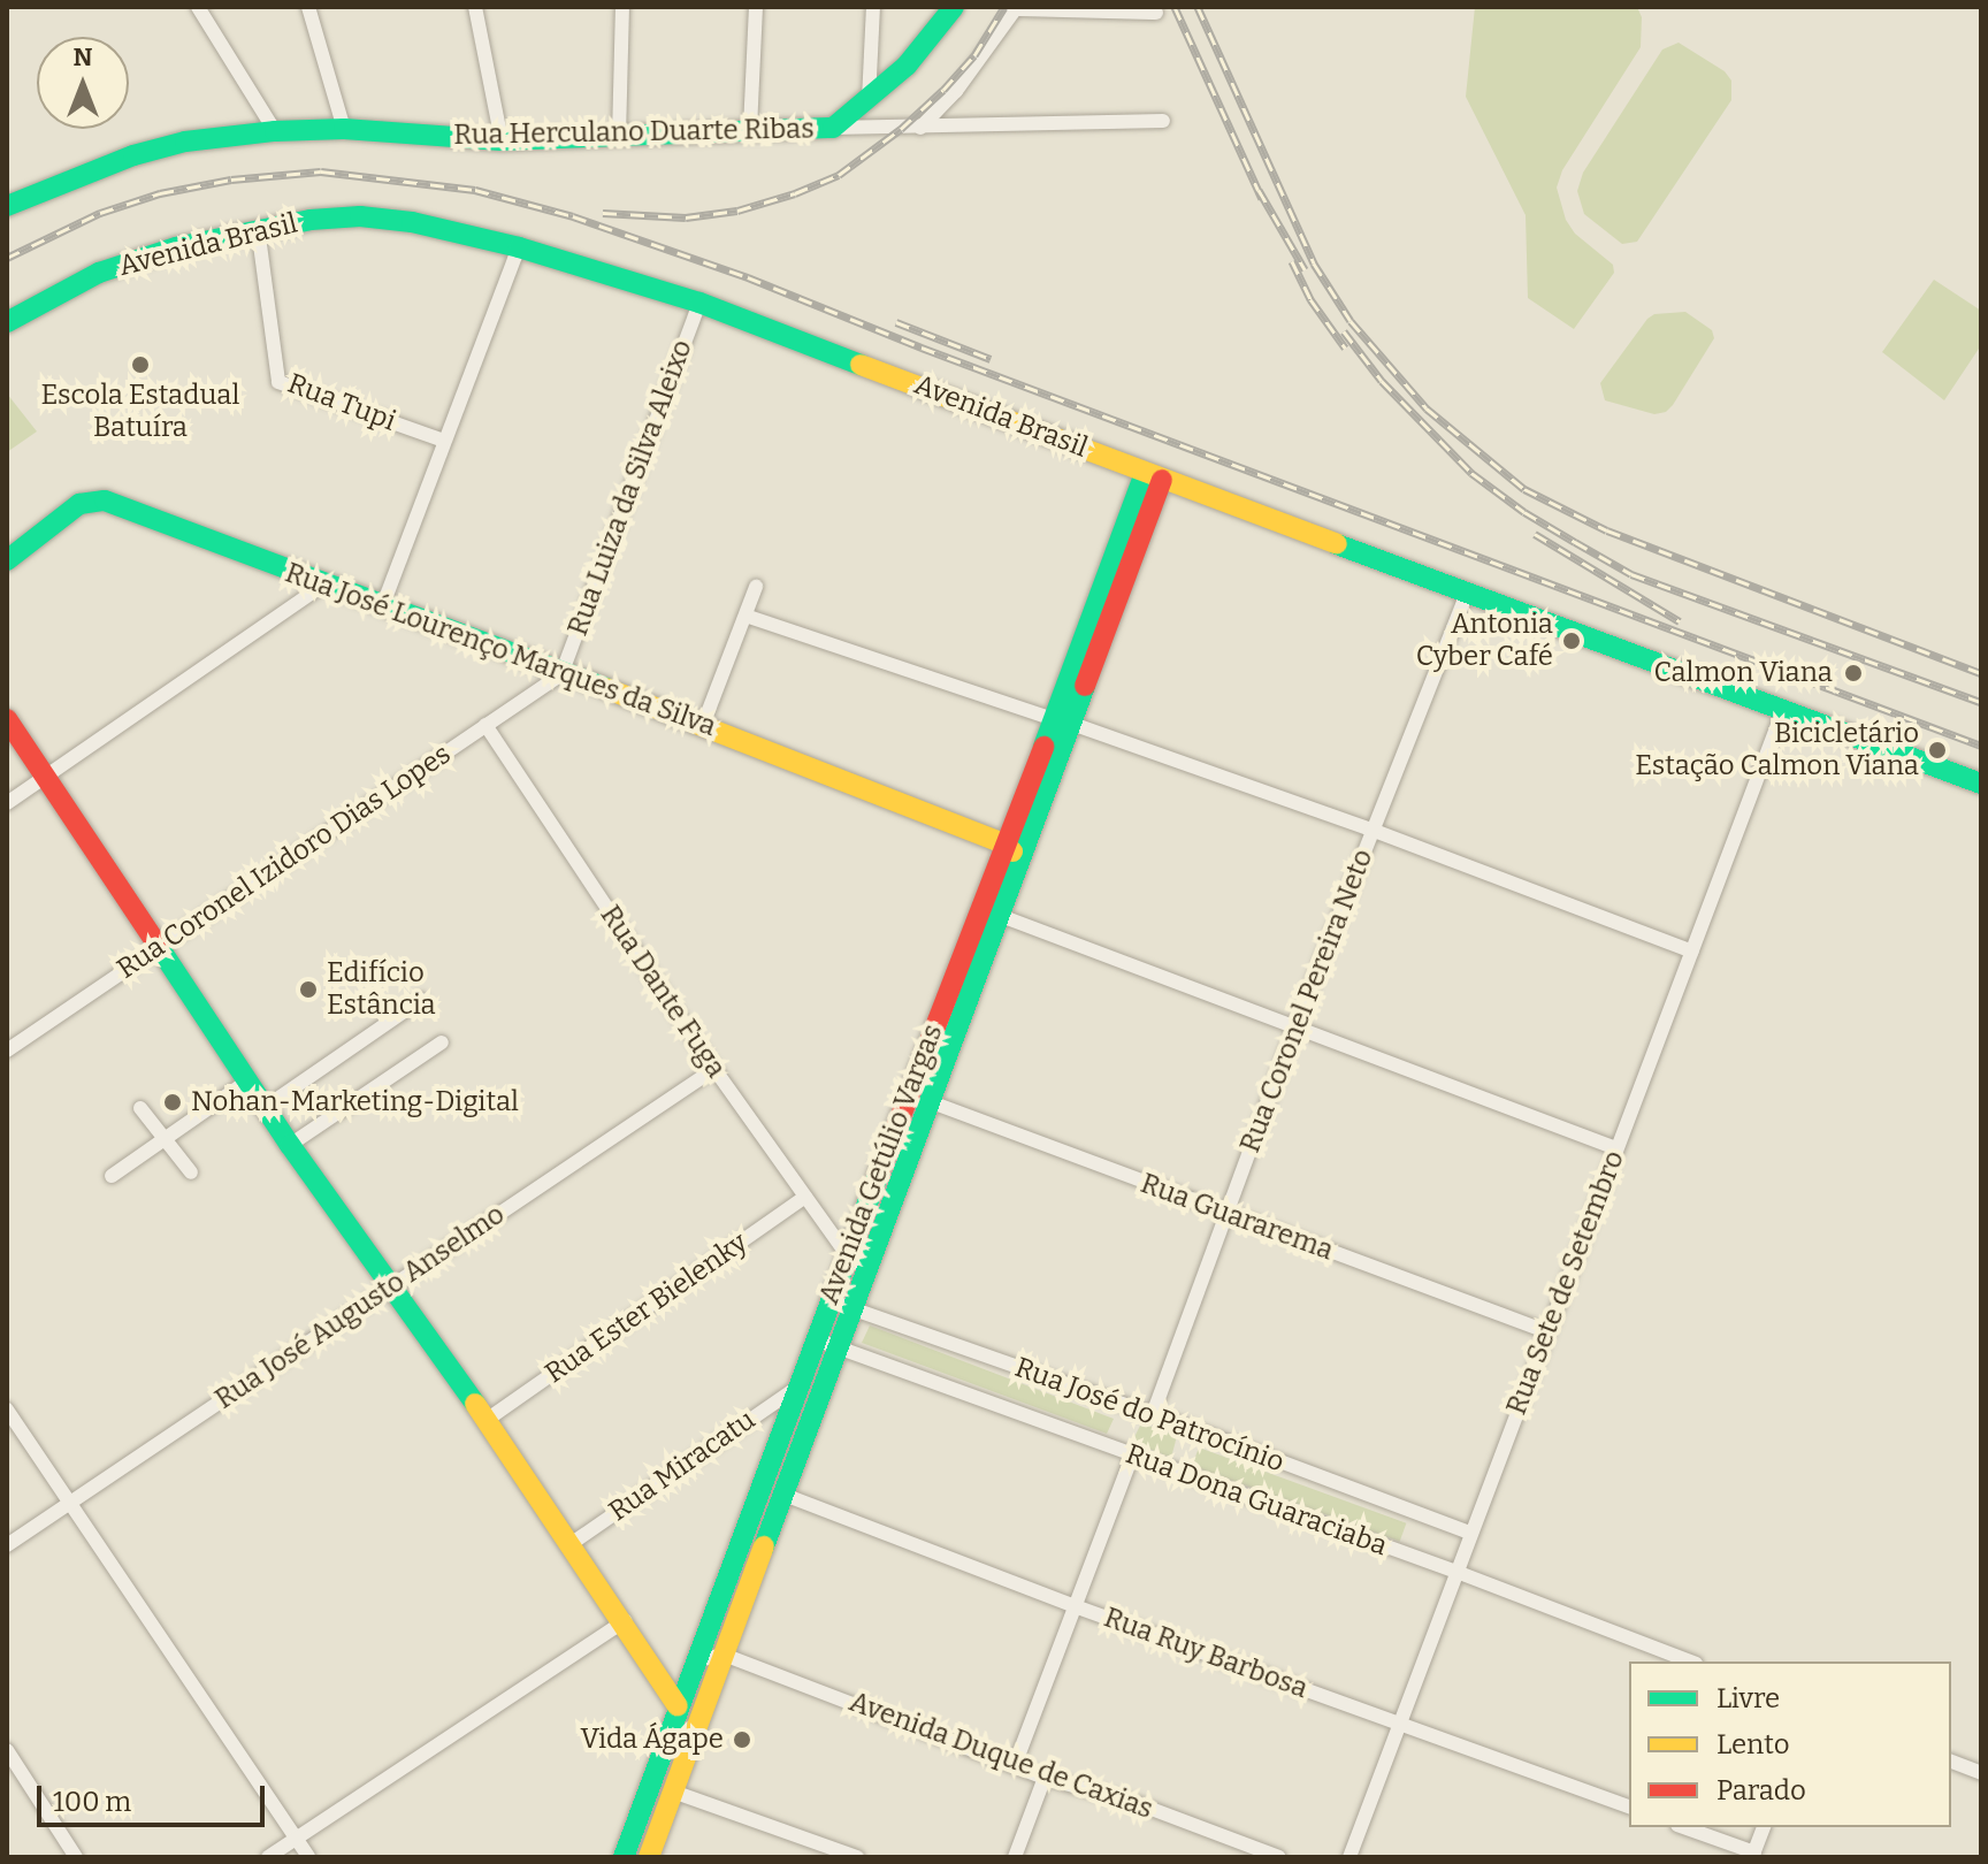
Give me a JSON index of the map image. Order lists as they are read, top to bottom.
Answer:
{
  "streets": {
    "main road": [
      "Rua Herculano Duarte Ribas",
      "Avenida Brasil",
      "Rua José Lourenço Marques da Silva",
      "Avenida Getúlio Vargas"
    ],
    "street": [
      "Rua Tupi",
      "Rua Luiza da Silva Aleixo",
      "Rua Coronel Izidoro Dias Lopes",
      "Rua Dante Fuga",
      "Rua Coronel Pereira Neto",
      "Rua Guararema",
      "Rua Sete de Setembro",
      "Rua José Augusto Anselmo",
      "Rua Ester Bielenky",
      "Rua José do Patrocínio",
      "Rua Miracatu",
      "Rua Dona Guaraciaba",
      "Rua Ruy Barbosa",
      "Avenida Duque de Caxias"
    ]
  },
  "crossings": [
    ["Avenida Brasil", "Rua Tupi"],
    ["Avenida Brasil", "Rua Luiza da Silva Aleixo"],
    ["Avenida Brasil", "Rua Coronel Pereira Neto"],
    ["Avenida Brasil", "Avenida Getúlio Vargas"],
    ["Avenida Brasil", "Rua Sete de Setembro"],
    ["Rua Luiza da Silva Aleixo", "Rua José Lourenço Marques da Silva"],
    ["Rua Luiza da Silva Aleixo", "Rua Coronel Izidoro Dias Lopes"],
    ["Rua José Lourenço Marques da Silva", "Rua Coronel Izidoro Dias Lopes"],
    ["Rua José Lourenço Marques da Silva", "Avenida Getúlio Vargas"],
    ["Rua Coronel Izidoro Dias Lopes", "Rua Dante Fuga"],
    ["Rua Dante Fuga", "Avenida Getúlio Vargas"],
    ["Rua Dante Fuga", "Rua José Augusto Anselmo"],
    ["Rua Dante Fuga", "Rua Ester Bielenky"],
    ["Rua Coronel Pereira Neto", "Rua Guararema"],
    ["Rua Coronel Pereira Neto", "Rua José do Patrocínio"],
    ["Avenida Getúlio Vargas", "Rua Guararema"],
    ["Avenida Getúlio Vargas", "Rua José do Patrocínio"],
    ["Avenida Getúlio Vargas", "Rua Miracatu"],
    ["Avenida Getúlio Vargas", "Rua Dona Guaraciaba"],
    ["Avenida Getúlio Vargas", "Rua Ruy Barbosa"],
    ["Avenida Getúlio Vargas", "Avenida Duque de Caxias"],
    ["Rua Guararema", "Rua Sete de Setembro"],
    ["Rua Sete de Setembro", "Rua José do Patrocínio"],
    ["Rua Sete de Setembro", "Rua Dona Guaraciaba"],
    ["Rua Sete de Setembro", "Rua Ruy Barbosa"]
  ],
  "places": [
    "Escola Estadual Batuíra",
    "Antonia Cyber Café",
    "Calmon Viana",
    "Bicicletário Estação Calmon Viana",
    "Edifício Estância",
    "Nohan-Marketing-Digital",
    "Vida Ágape"
  ],
  "legend": ["Livre", "Lento", "Parado"],
  "scale_bar": "100 m",
  "north": "top"
}
